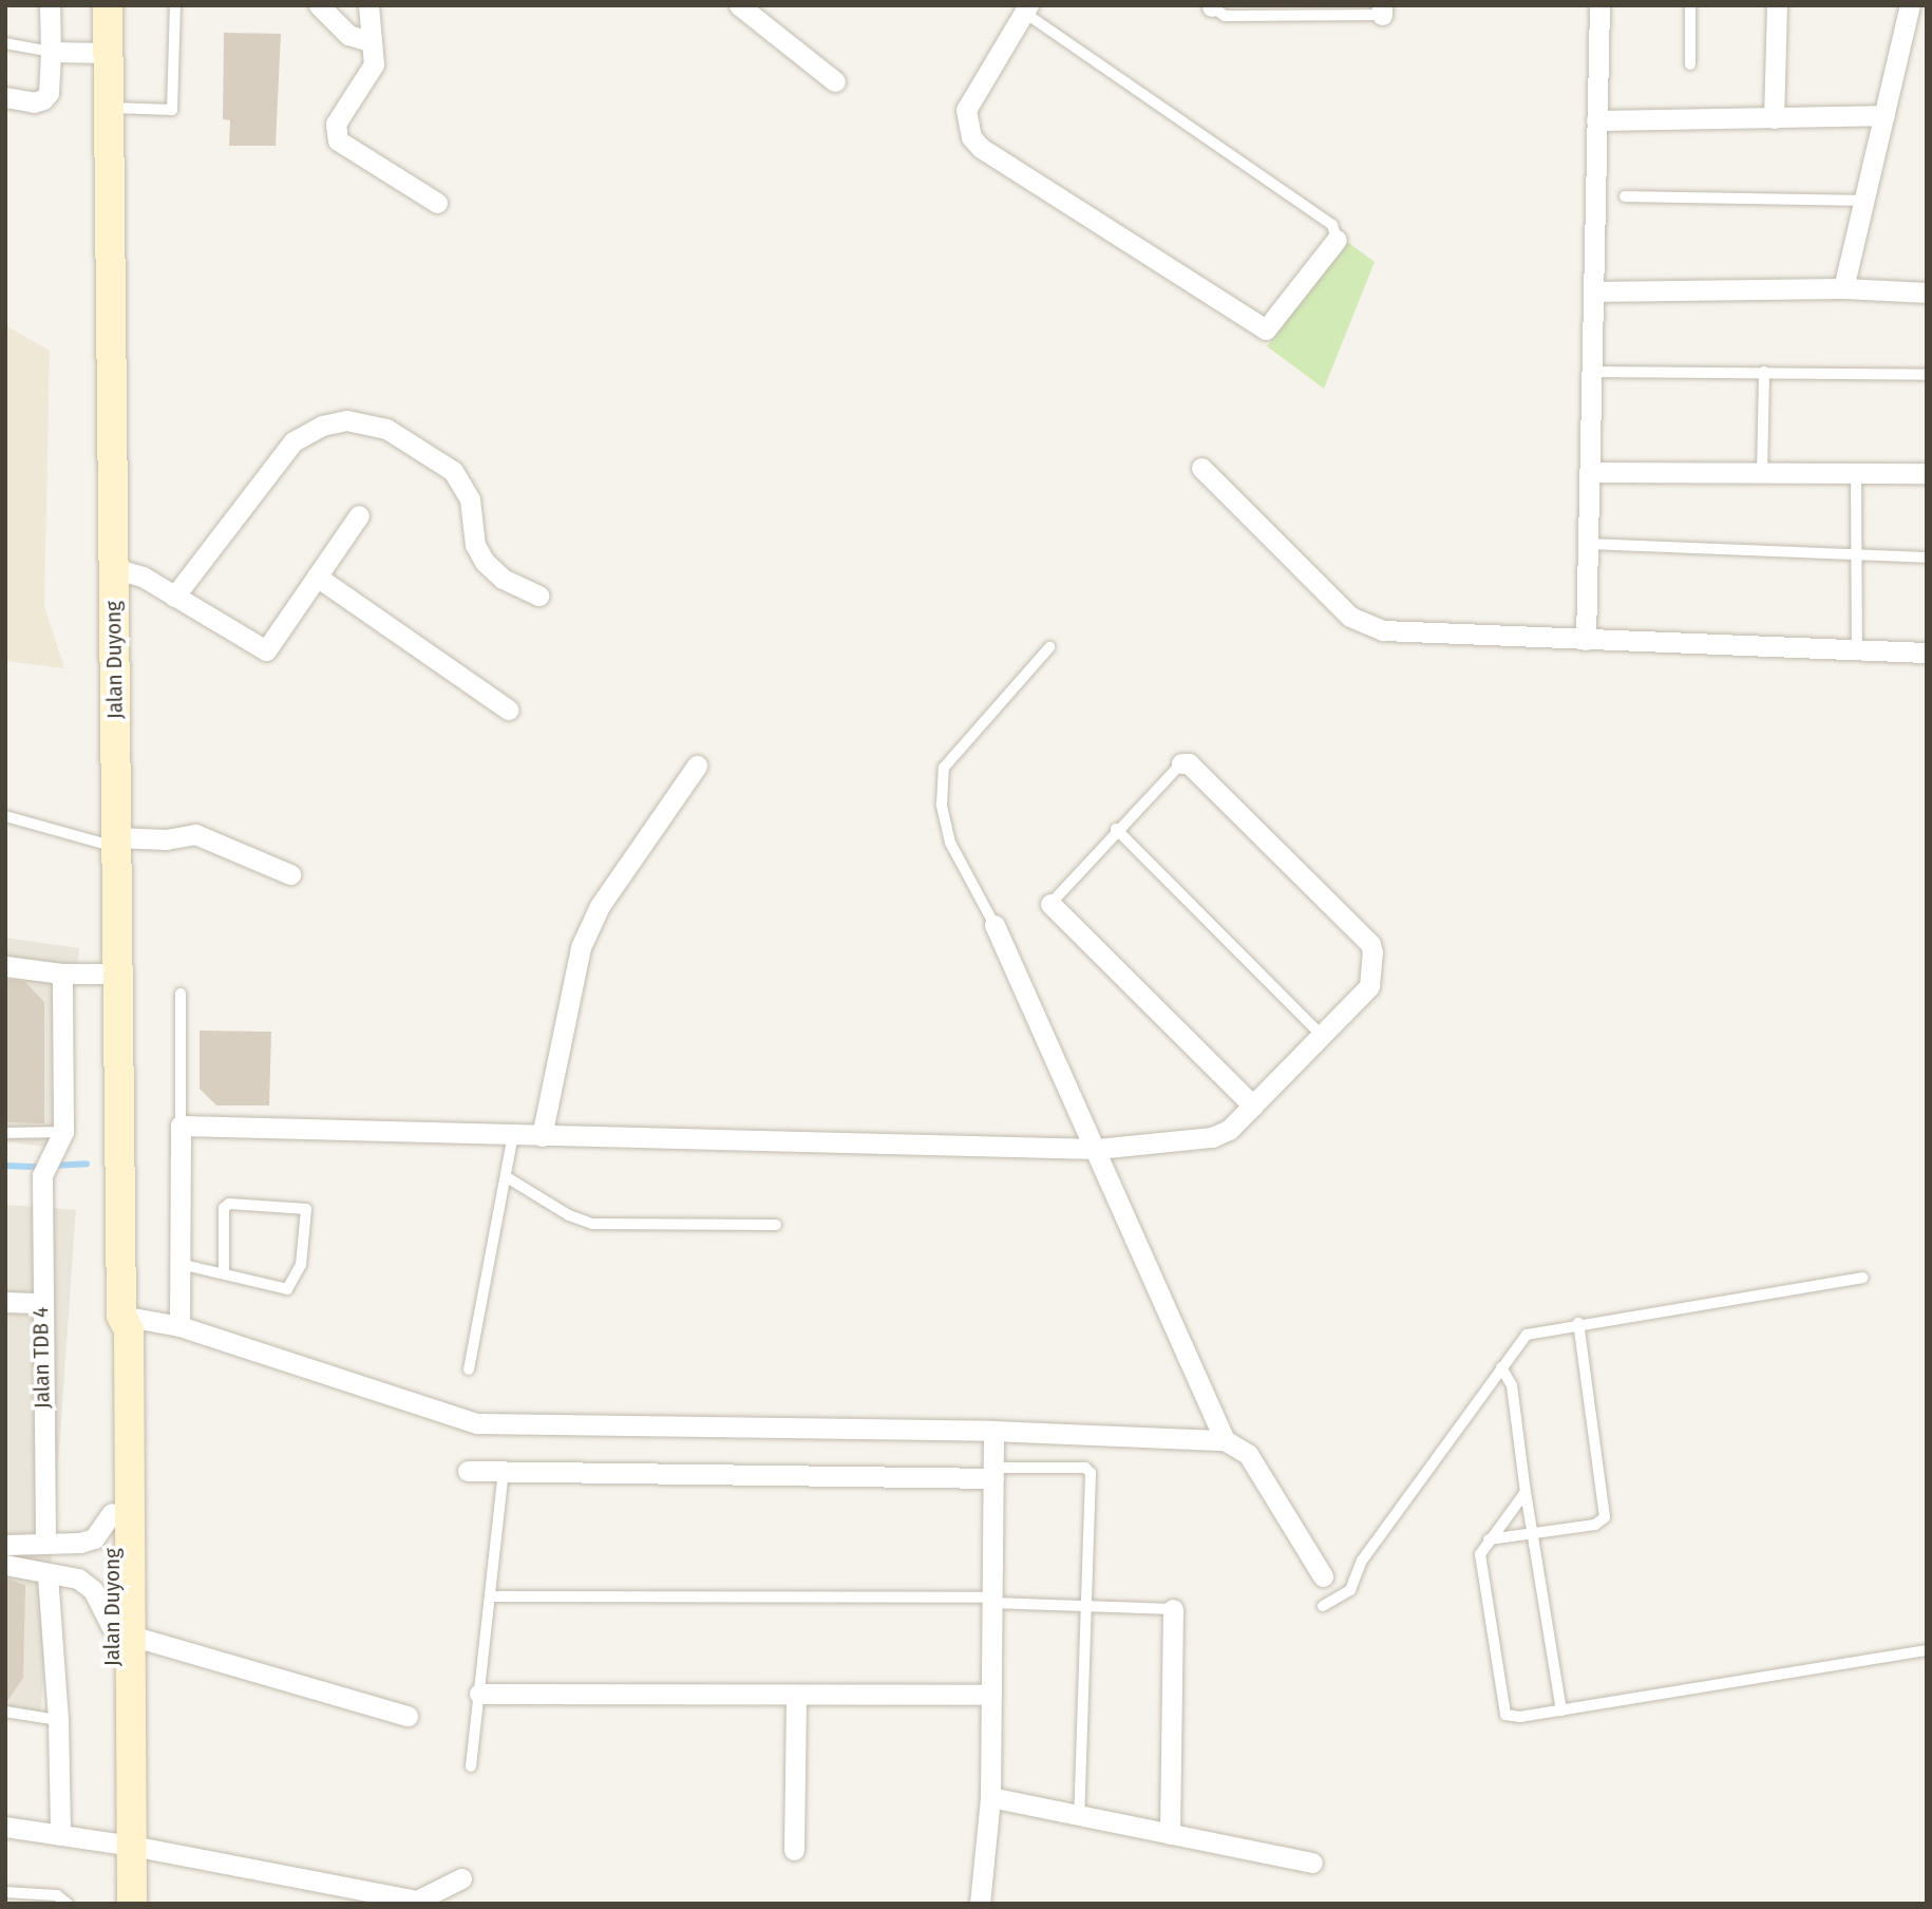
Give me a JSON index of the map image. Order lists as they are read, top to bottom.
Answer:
{
  "streets": {
    "main road": ["Jalan Duyong"],
    "street": ["Jalan TDB 4"]
  }
}
